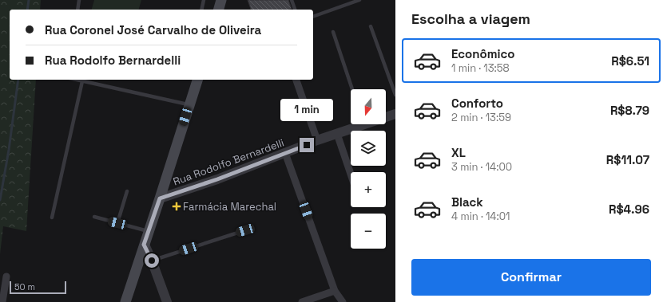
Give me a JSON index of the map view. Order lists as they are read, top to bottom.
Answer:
{
  "streets": {
    "street": ["Rua Rodolfo Bernardelli"]
  },
  "places": {
    "health": ["Farmácia Marechal"]
  },
  "scale_bar": "50 m",
  "north": "bottom",
  "page": {
    "heading": "Escolha a viagem",
    "banner": ["Rua Coronel José Carvalho de Oliveira", "Rua Rodolfo Bernardelli"],
    "list": [
      {
        "name": "Econômico",
        "note": "1 min · 13:58",
        "value": "R$6.51"
      },
      {
        "name": "Conforto",
        "note": "2 min · 13:59",
        "value": "R$8.79"
      },
      {
        "name": "XL",
        "note": "3 min · 14:00",
        "value": "R$11.07"
      },
      {
        "name": "Black",
        "note": "4 min · 14:01",
        "value": "R$4.96"
      }
    ],
    "map_buttons": ["+", "−"],
    "bubble": "1 min",
    "buttons": "Confirmar",
    "scale": "50 m"
  }
}
